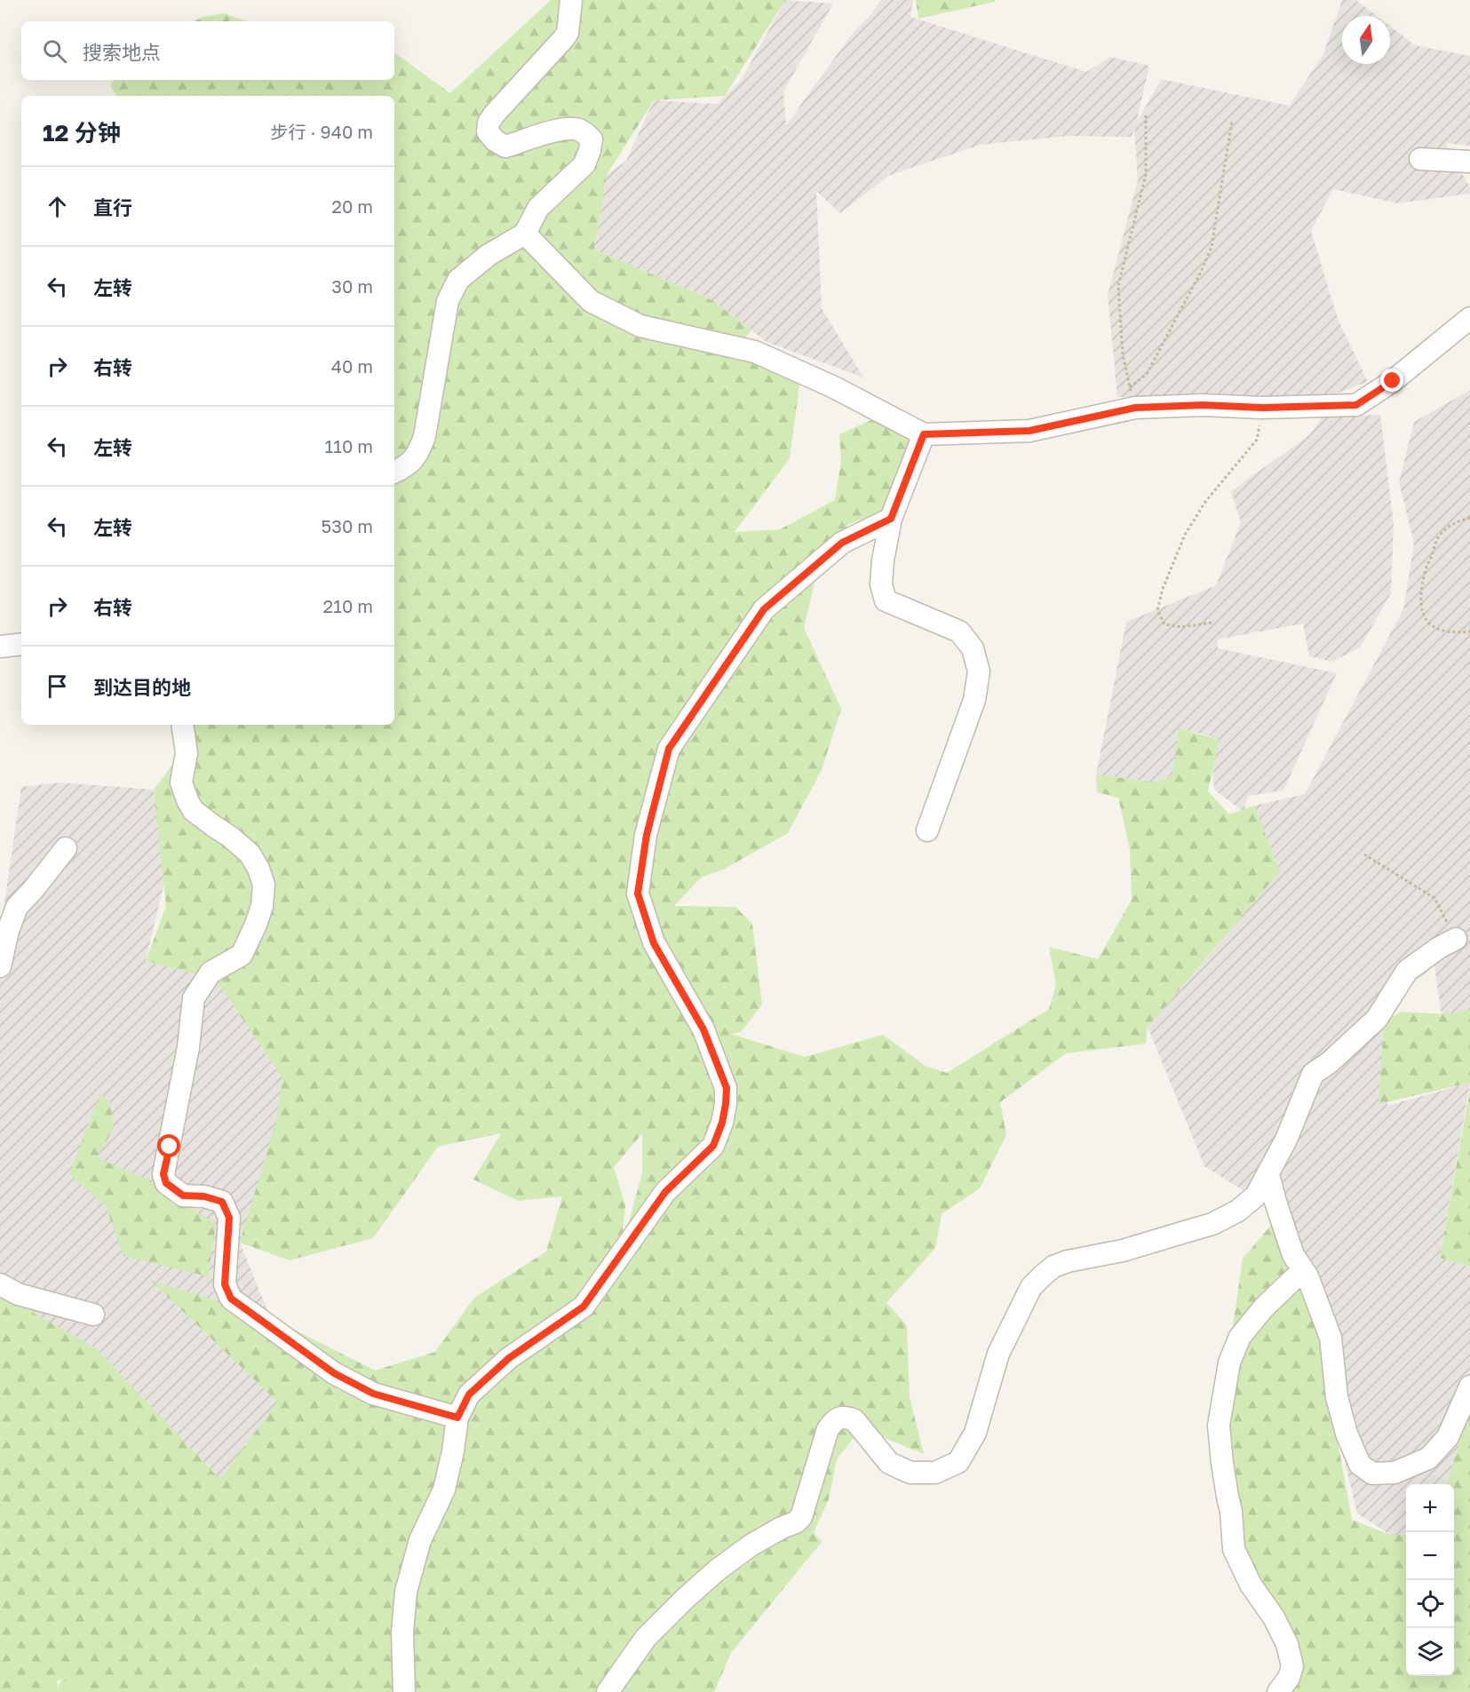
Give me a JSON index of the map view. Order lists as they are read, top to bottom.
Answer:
{
  "north": "top",
  "page": {
    "search": "搜索地点",
    "heading": ["12 分钟", "步行 · 940 m"],
    "list": [
      ["直行", "20 m"],
      ["左转", "30 m"],
      ["右转", "40 m"],
      ["左转", "110 m"],
      ["左转", "530 m"],
      ["右转", "210 m"],
      "到达目的地"
    ],
    "map_buttons": ["+", "−"]
  }
}
